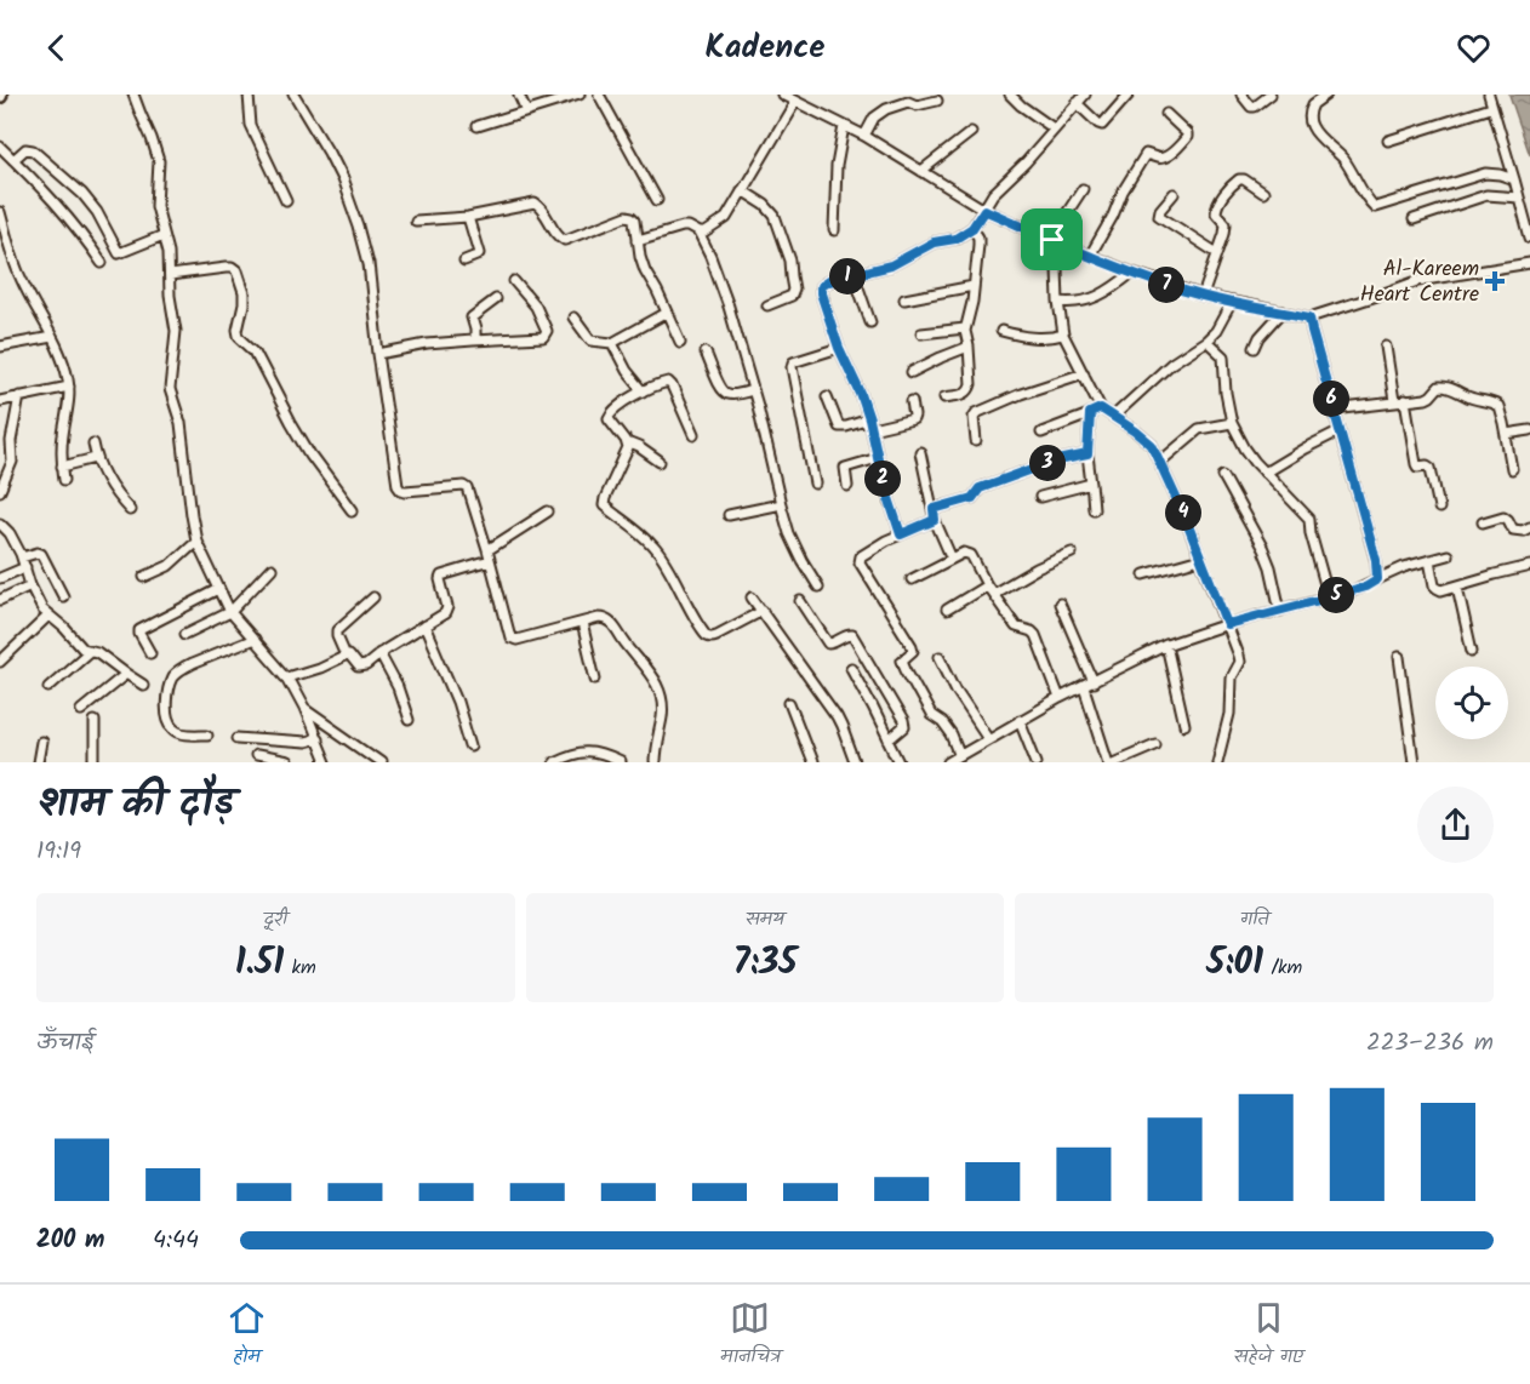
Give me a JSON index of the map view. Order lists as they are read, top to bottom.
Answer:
{
  "places": {
    "health": ["Al-Kareem Heart Centre"]
  },
  "page": {
    "header": "Kadence",
    "pins": [
      "1",
      "7",
      "6",
      "3",
      "2",
      "4",
      "5"
    ],
    "heading": ["शाम की दौड़", "19:19"],
    "stats": [
      ["दूरी", "1.51 km"],
      ["समय", "7:35"],
      ["गति", "5:01 /km"]
    ],
    "chart": ["ऊँचाई", "223–236 m"],
    "list": [
      {
        "name": "200 m",
        "note": "4:44"
      }
    ],
    "tabs": ["होम", "मानचित्र", "सहेजे गए"]
  }
}
